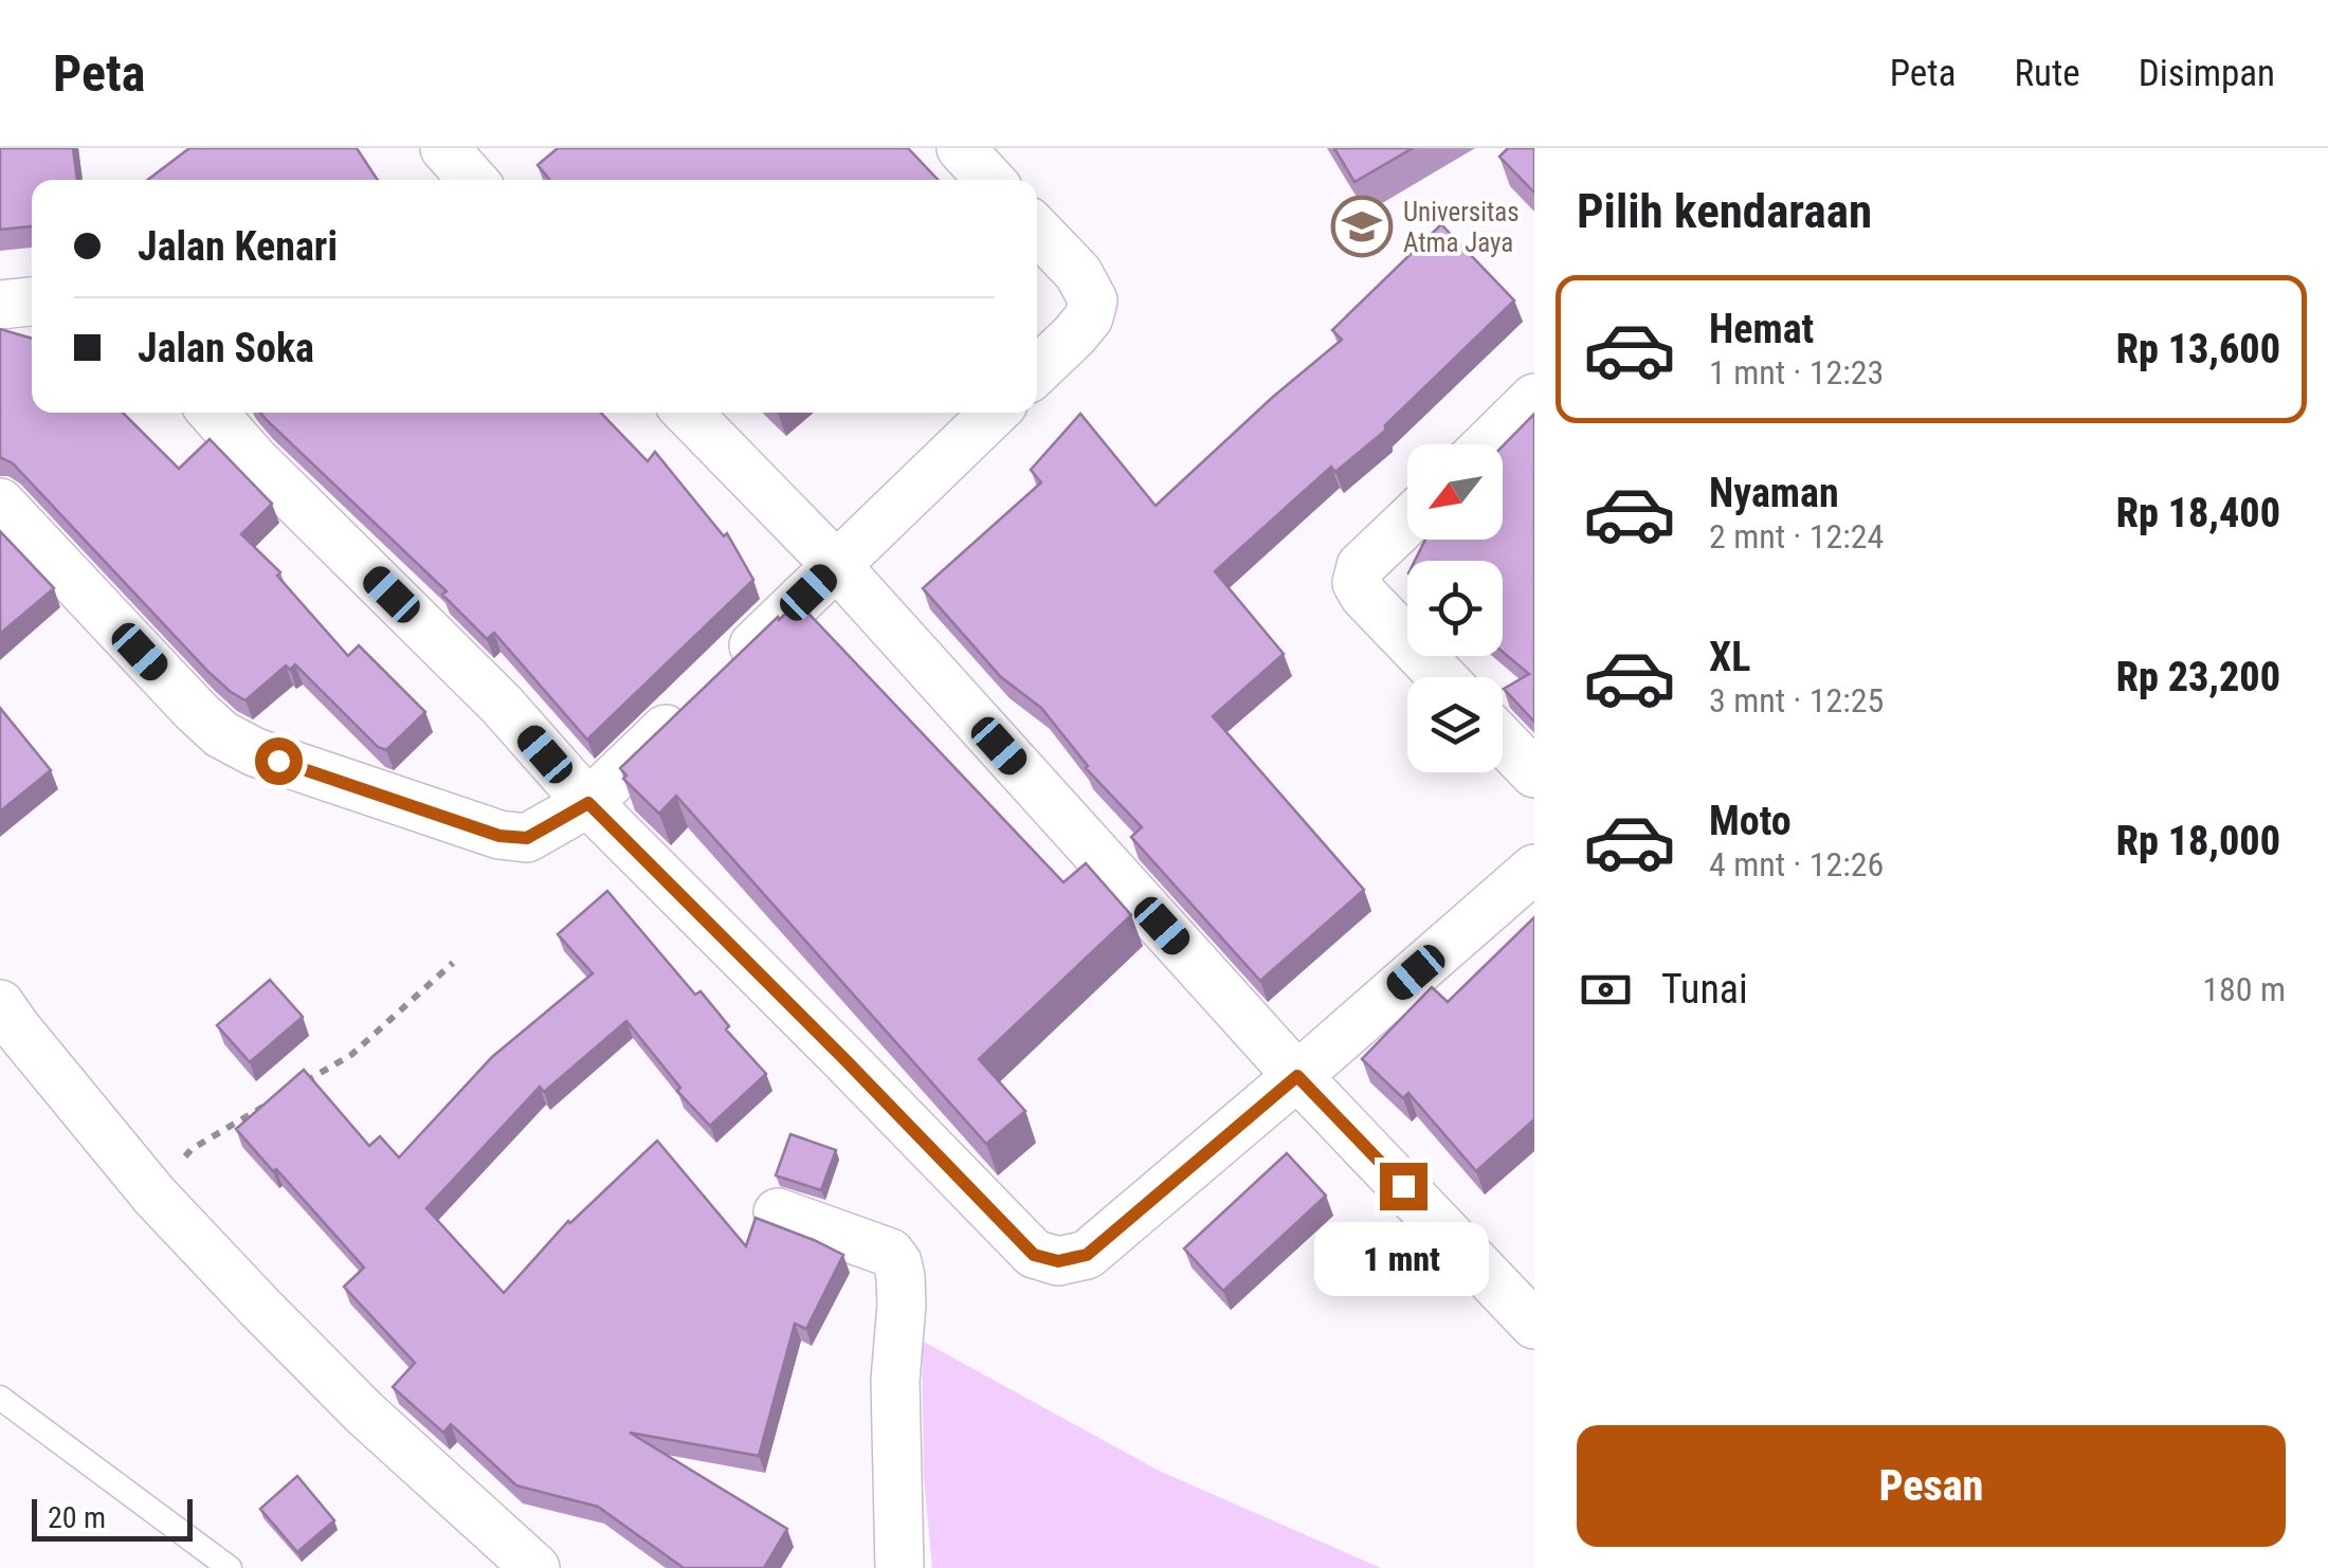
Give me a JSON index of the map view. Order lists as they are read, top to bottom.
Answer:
{
  "places": {
    "school or university": ["Universitas Atma Jaya"]
  },
  "scale_bar": "20 m",
  "north": "bottom left",
  "page": {
    "header": "Peta",
    "nav": ["Peta", "Rute", "Disimpan"],
    "heading": "Pilih kendaraan",
    "banner": ["Jalan Kenari", "Jalan Soka"],
    "list": [
      {
        "name": "Hemat",
        "note": "1 mnt · 12:23",
        "value": "Rp 13,600"
      },
      {
        "name": "Nyaman",
        "note": "2 mnt · 12:24",
        "value": "Rp 18,400"
      },
      {
        "name": "XL",
        "note": "3 mnt · 12:25",
        "value": "Rp 23,200"
      },
      {
        "name": "Moto",
        "note": "4 mnt · 12:26",
        "value": "Rp 18,000"
      }
    ],
    "pay": ["Tunai", "180 m"],
    "bubble": "1 mnt",
    "buttons": "Pesan",
    "scale": "20 m"
  }
}
